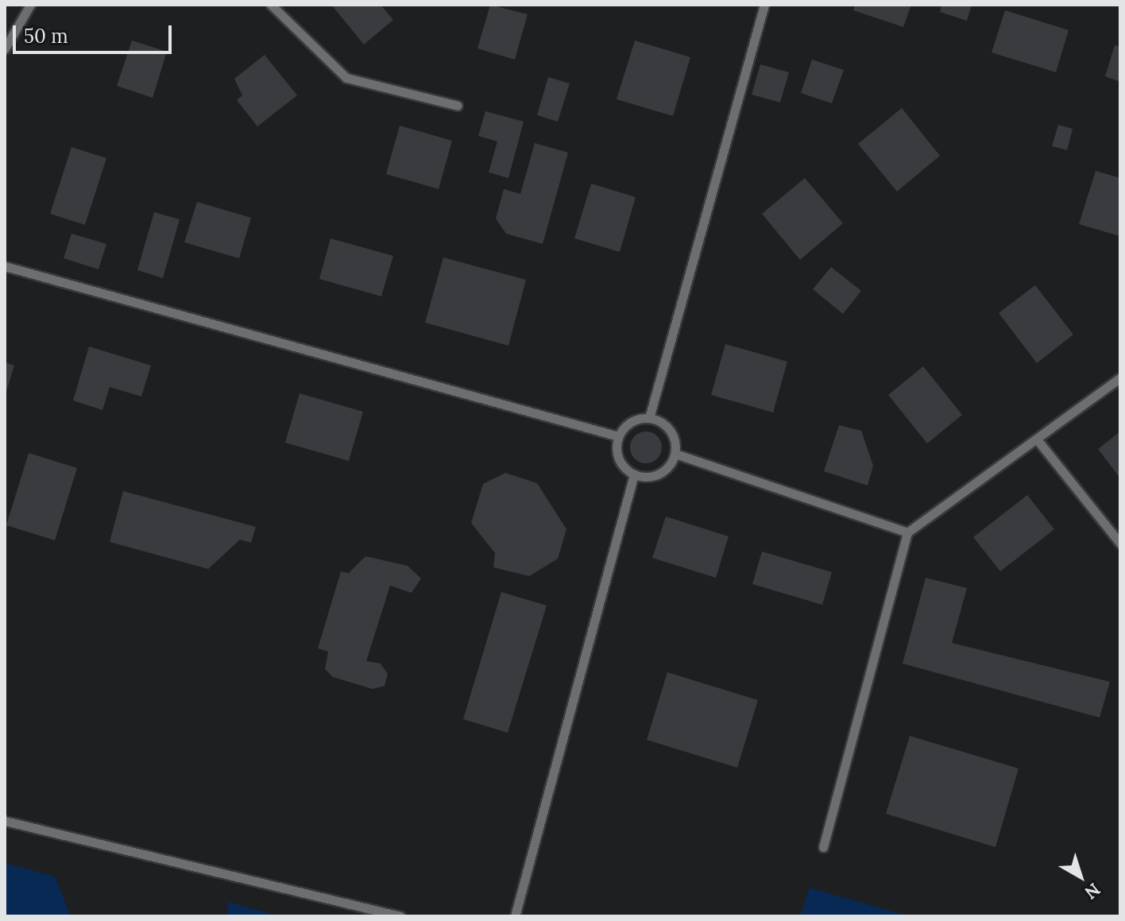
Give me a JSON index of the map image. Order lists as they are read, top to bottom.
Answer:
{
  "scale_bar": "50 m",
  "north": "bottom right"
}
